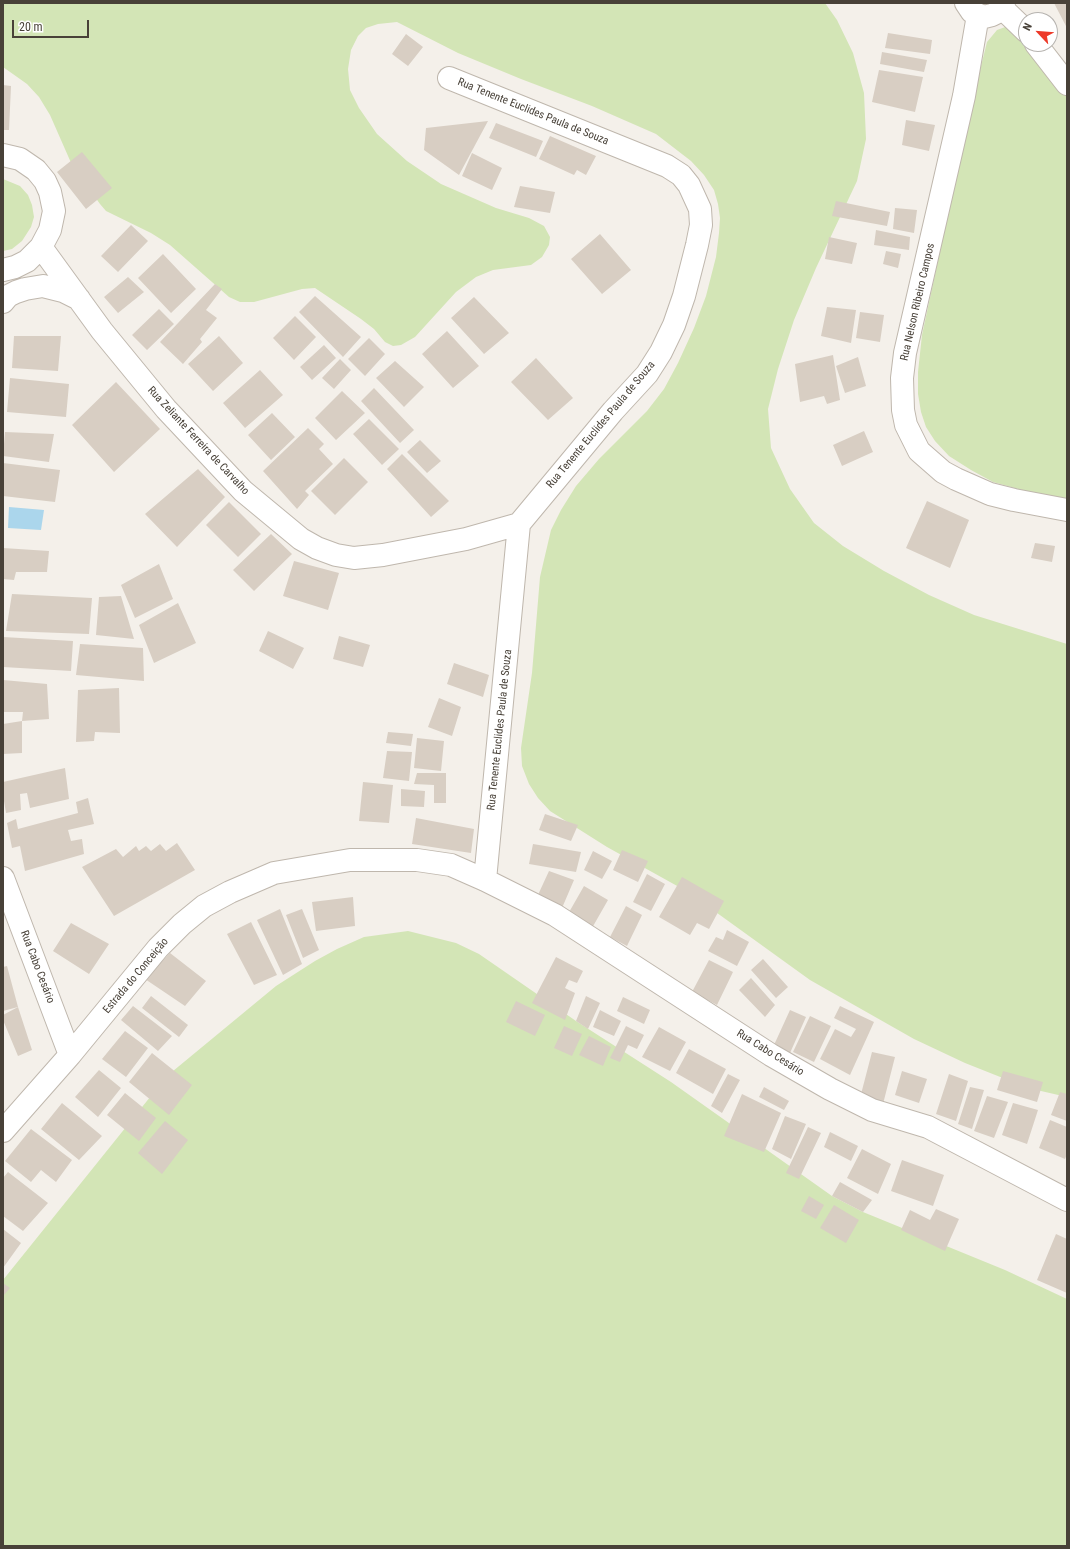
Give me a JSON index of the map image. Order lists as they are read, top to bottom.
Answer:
{
  "streets": {
    "street": [
      "Rua Tenente Euclides Paula de Souza",
      "Rua Nelson Ribeiro Campos",
      "Rua Zeliante Ferreira de Carvalho",
      "Rua Cabo Cesário",
      "Estrada do Conceição"
    ]
  },
  "crossings": [
    ["Rua Tenente Euclides Paula de Souza", "Rua Zeliante Ferreira de Carvalho"],
    ["Rua Tenente Euclides Paula de Souza", "Rua Cabo Cesário"],
    ["Rua Tenente Euclides Paula de Souza", "Estrada do Conceição"],
    ["Rua Cabo Cesário", "Estrada do Conceição"]
  ],
  "scale_bar": "20 m",
  "north": "top left"
}
